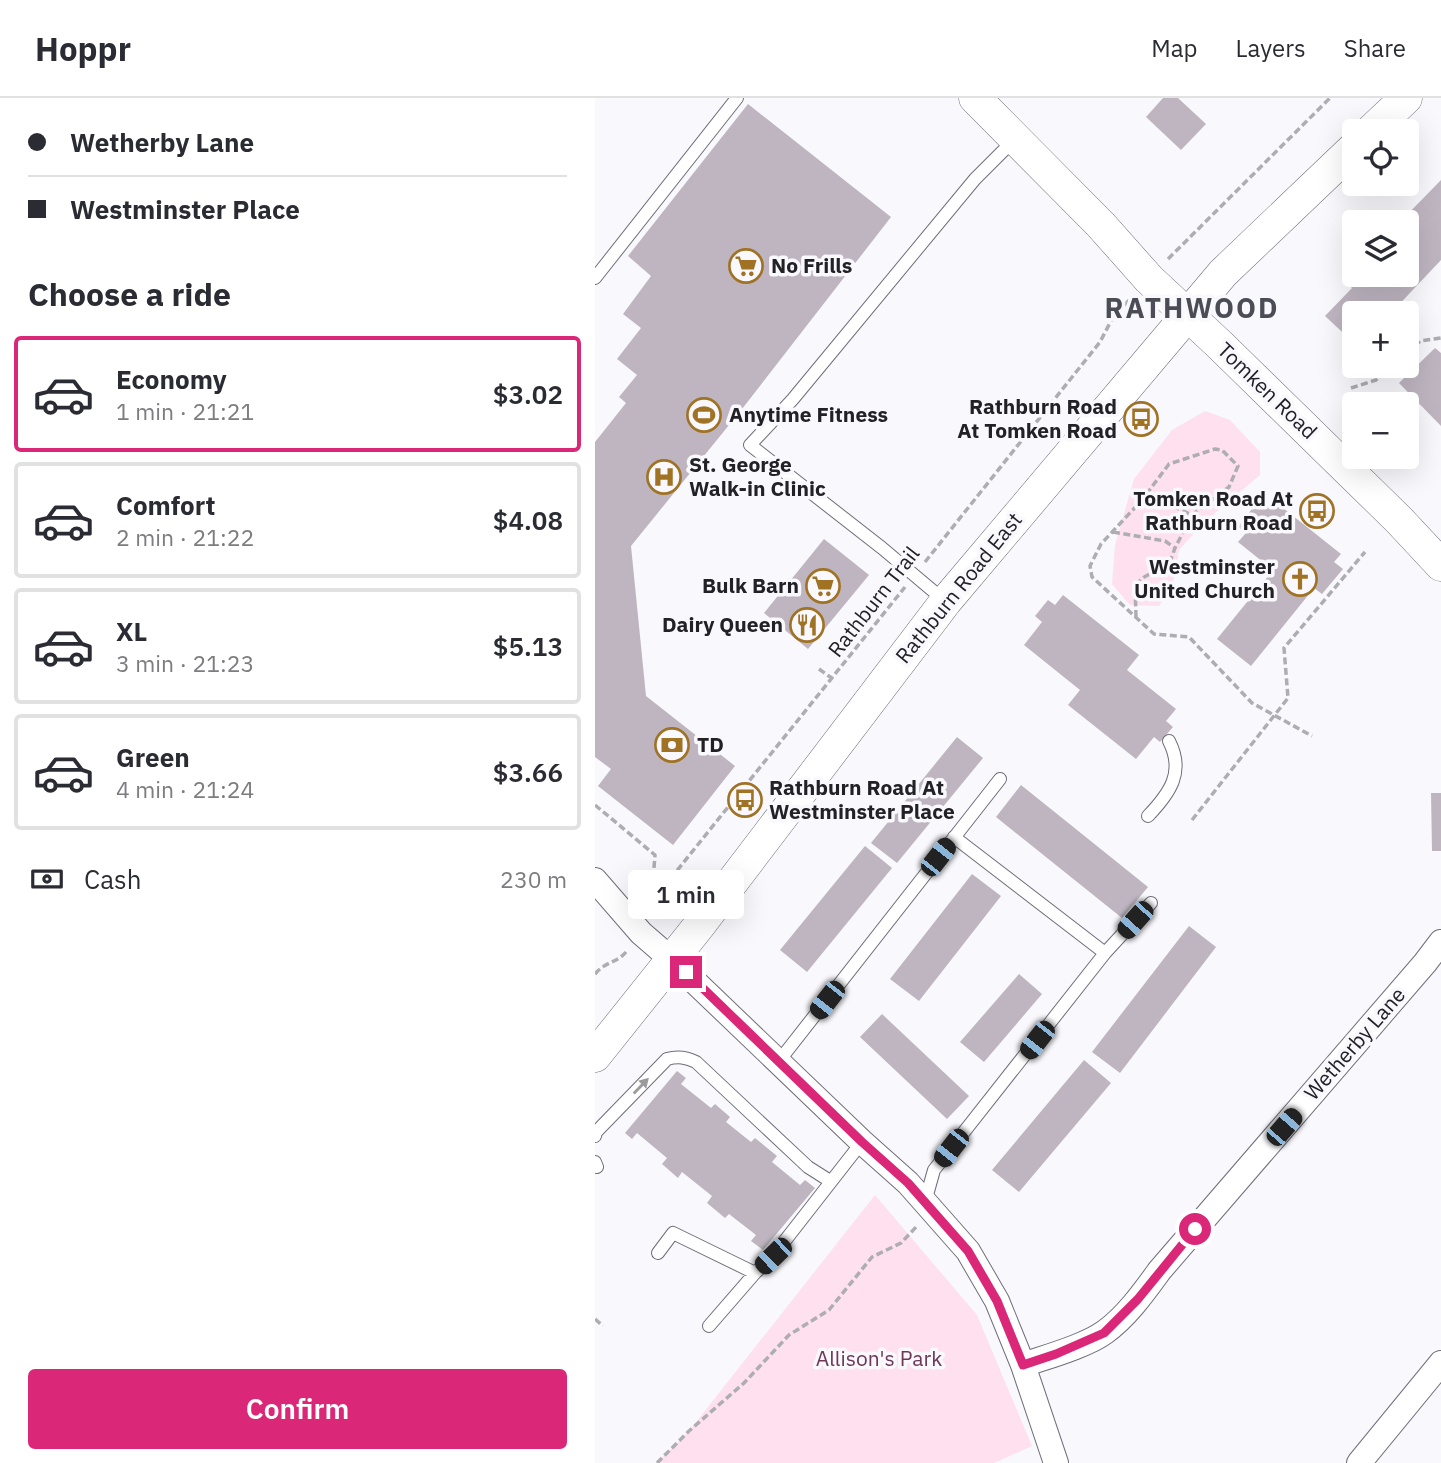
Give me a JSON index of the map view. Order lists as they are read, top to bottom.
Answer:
{
  "streets": {
    "street": ["Tomken Road", "Rathburn Road East", "Wetherby Lane"],
    "path": ["Rathburn Trail"]
  },
  "crossings": [
    ["Tomken Road", "Rathburn Road East"]
  ],
  "districts": ["RATHWOOD"],
  "parks": ["Allison's Park"],
  "places": {
    "supermarket": ["No Frills", "Bulk Barn"],
    "sports": ["Anytime Fitness"],
    "bus stop": ["Rathburn Road At Tomken Road", "Tomken Road At Rathburn Road", "Rathburn Road At Westminster Place"],
    "hospital": ["St. George Walk-in Clinic"],
    "church": ["Westminster United Church"],
    "restaurant": ["Dairy Queen"],
    "bank": ["TD"]
  },
  "page": {
    "header": "Hoppr",
    "nav": ["Map", "Layers", "Share"],
    "banner": ["Wetherby Lane", "Westminster Place"],
    "map_buttons": ["+", "−"],
    "heading": "Choose a ride",
    "list": [
      {
        "name": "Economy",
        "note": "1 min · 21:21",
        "value": "$3.02"
      },
      {
        "name": "Comfort",
        "note": "2 min · 21:22",
        "value": "$4.08"
      },
      {
        "name": "XL",
        "note": "3 min · 21:23",
        "value": "$5.13"
      },
      {
        "name": "Green",
        "note": "4 min · 21:24",
        "value": "$3.66"
      }
    ],
    "pay": ["Cash", "230 m"],
    "bubble": "1 min",
    "buttons": "Confirm"
  }
}
